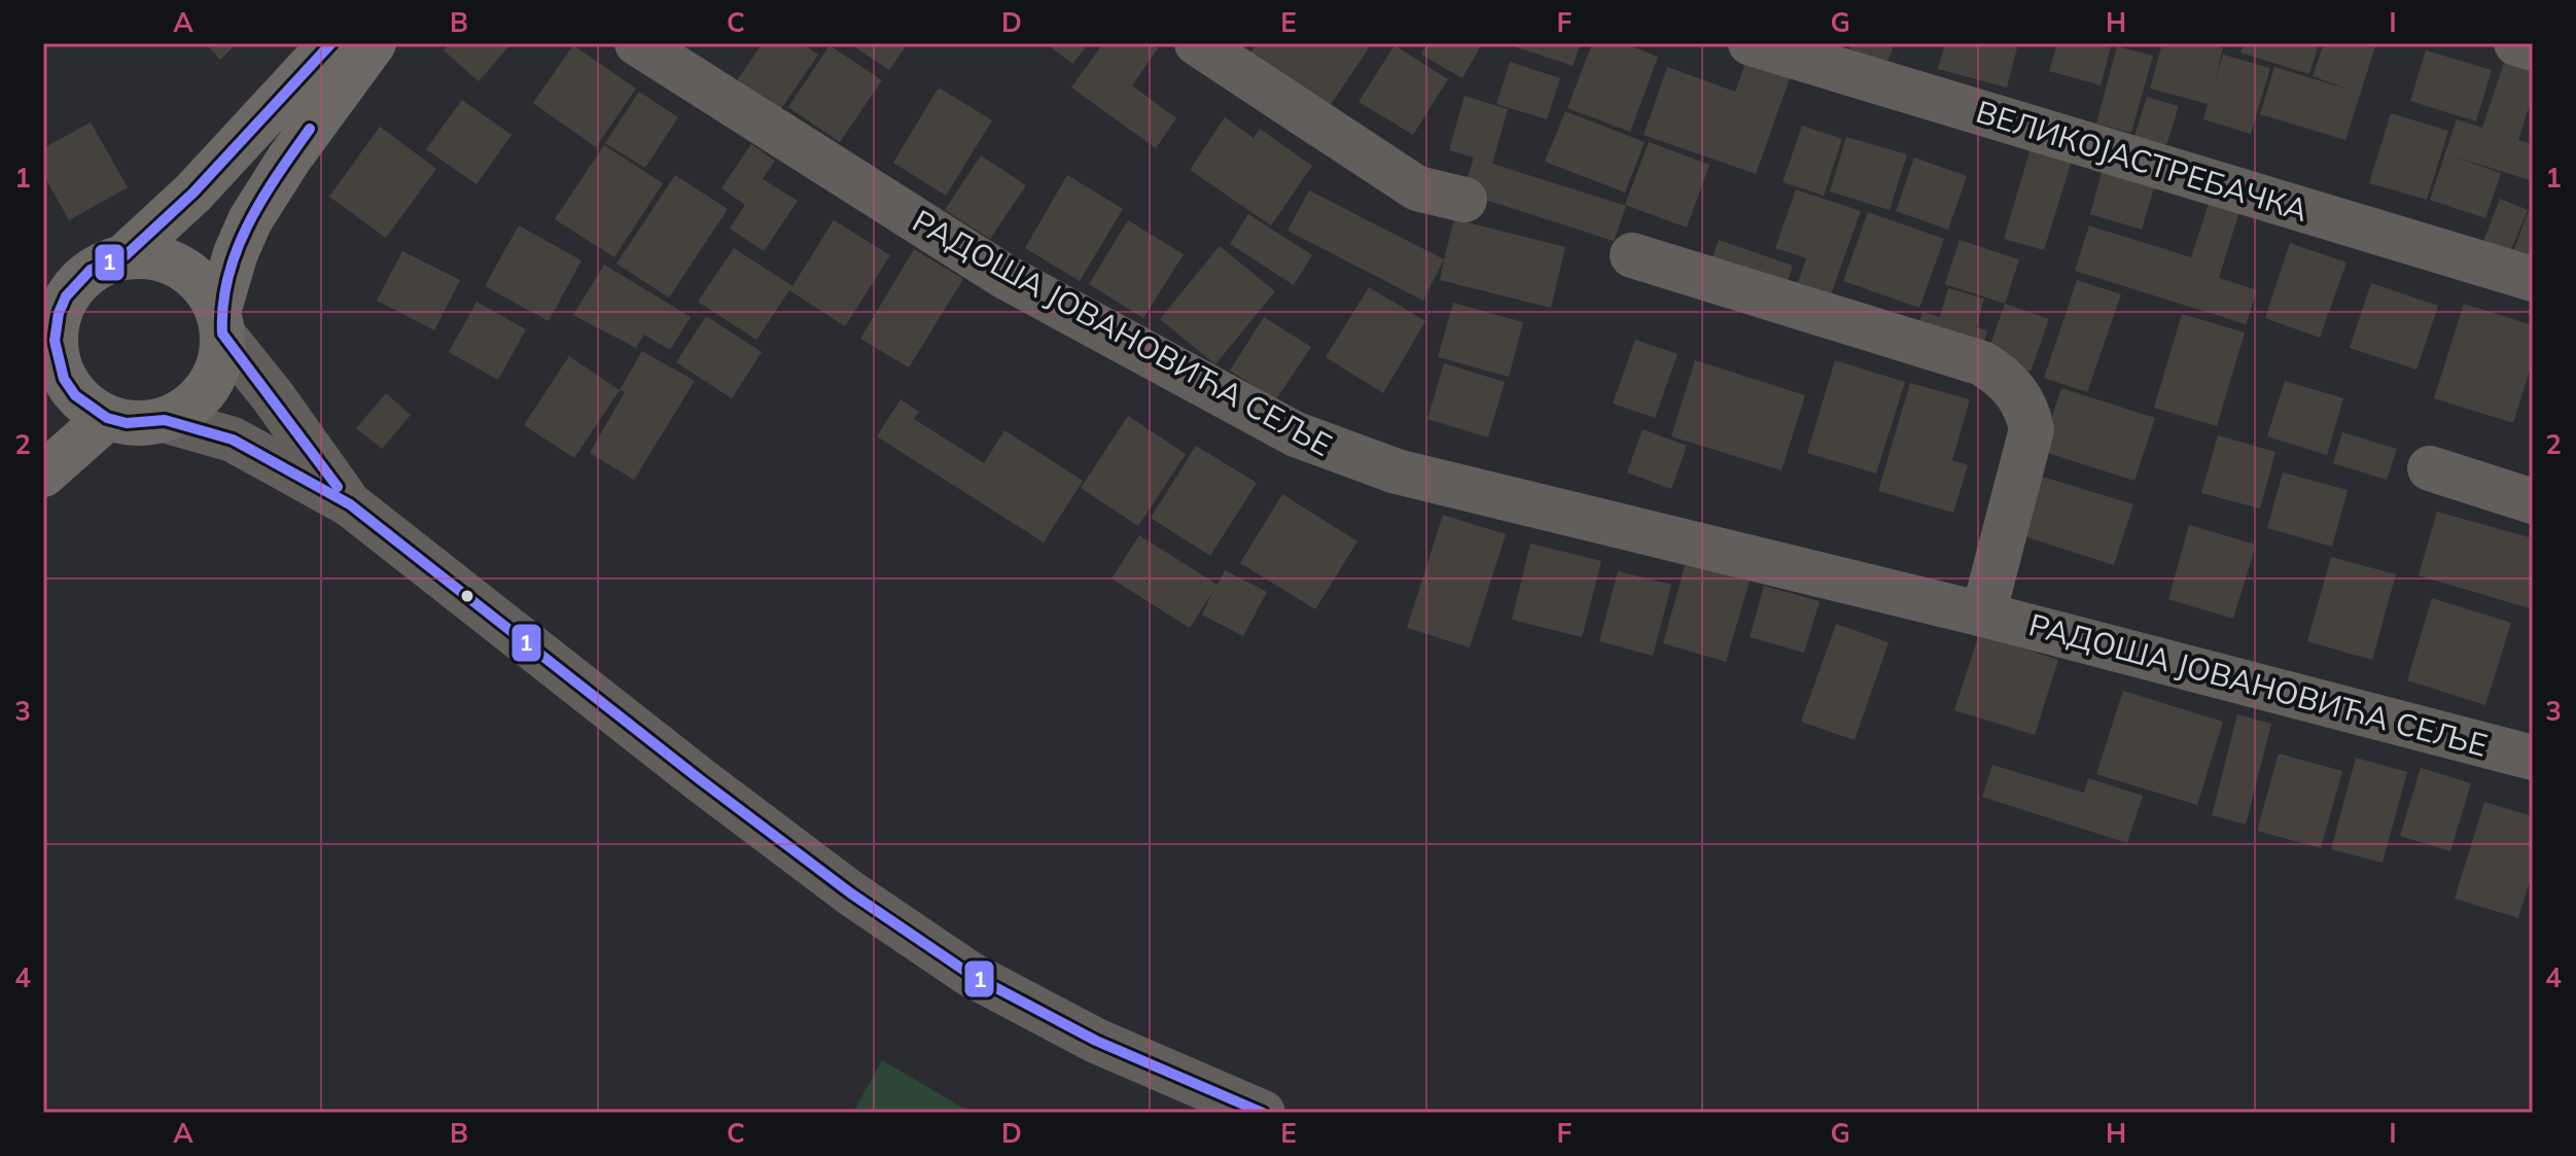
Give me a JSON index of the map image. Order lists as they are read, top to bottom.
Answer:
{
  "streets": {
    "street": ["ВЕЛИКОЈАСТРЕБАЧКА", "РАДОША ЈОВАНОВИЋА СЕЉЕ"]
  },
  "lines": ["transit line 1"],
  "grid": {
    "columns": [
      "A",
      "B",
      "C",
      "D",
      "E",
      "F",
      "G",
      "H",
      "I"
    ],
    "rows": [
      "1",
      "2",
      "3",
      "4"
    ]
  }
}
